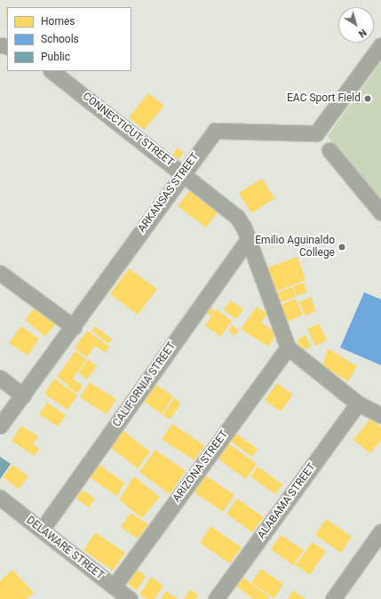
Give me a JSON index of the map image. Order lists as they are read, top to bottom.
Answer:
{
  "streets": {
    "street": [
      "CONNECTICUT STREET",
      "ARKANSAS STREET",
      "CALIFORNIA STREET",
      "ARIZONA STREET",
      "ALABAMA STREET",
      "DELAWARE STREET"
    ]
  },
  "crossings": [
    ["CONNECTICUT STREET", "ARKANSAS STREET"],
    ["CONNECTICUT STREET", "CALIFORNIA STREET"],
    ["CONNECTICUT STREET", "ARIZONA STREET"],
    ["CALIFORNIA STREET", "DELAWARE STREET"],
    ["ARIZONA STREET", "DELAWARE STREET"]
  ],
  "places": ["EAC Sport Field", "Emilio Aguinaldo College"],
  "legend": ["Homes", "Schools", "Public"],
  "north": "bottom right"
}
